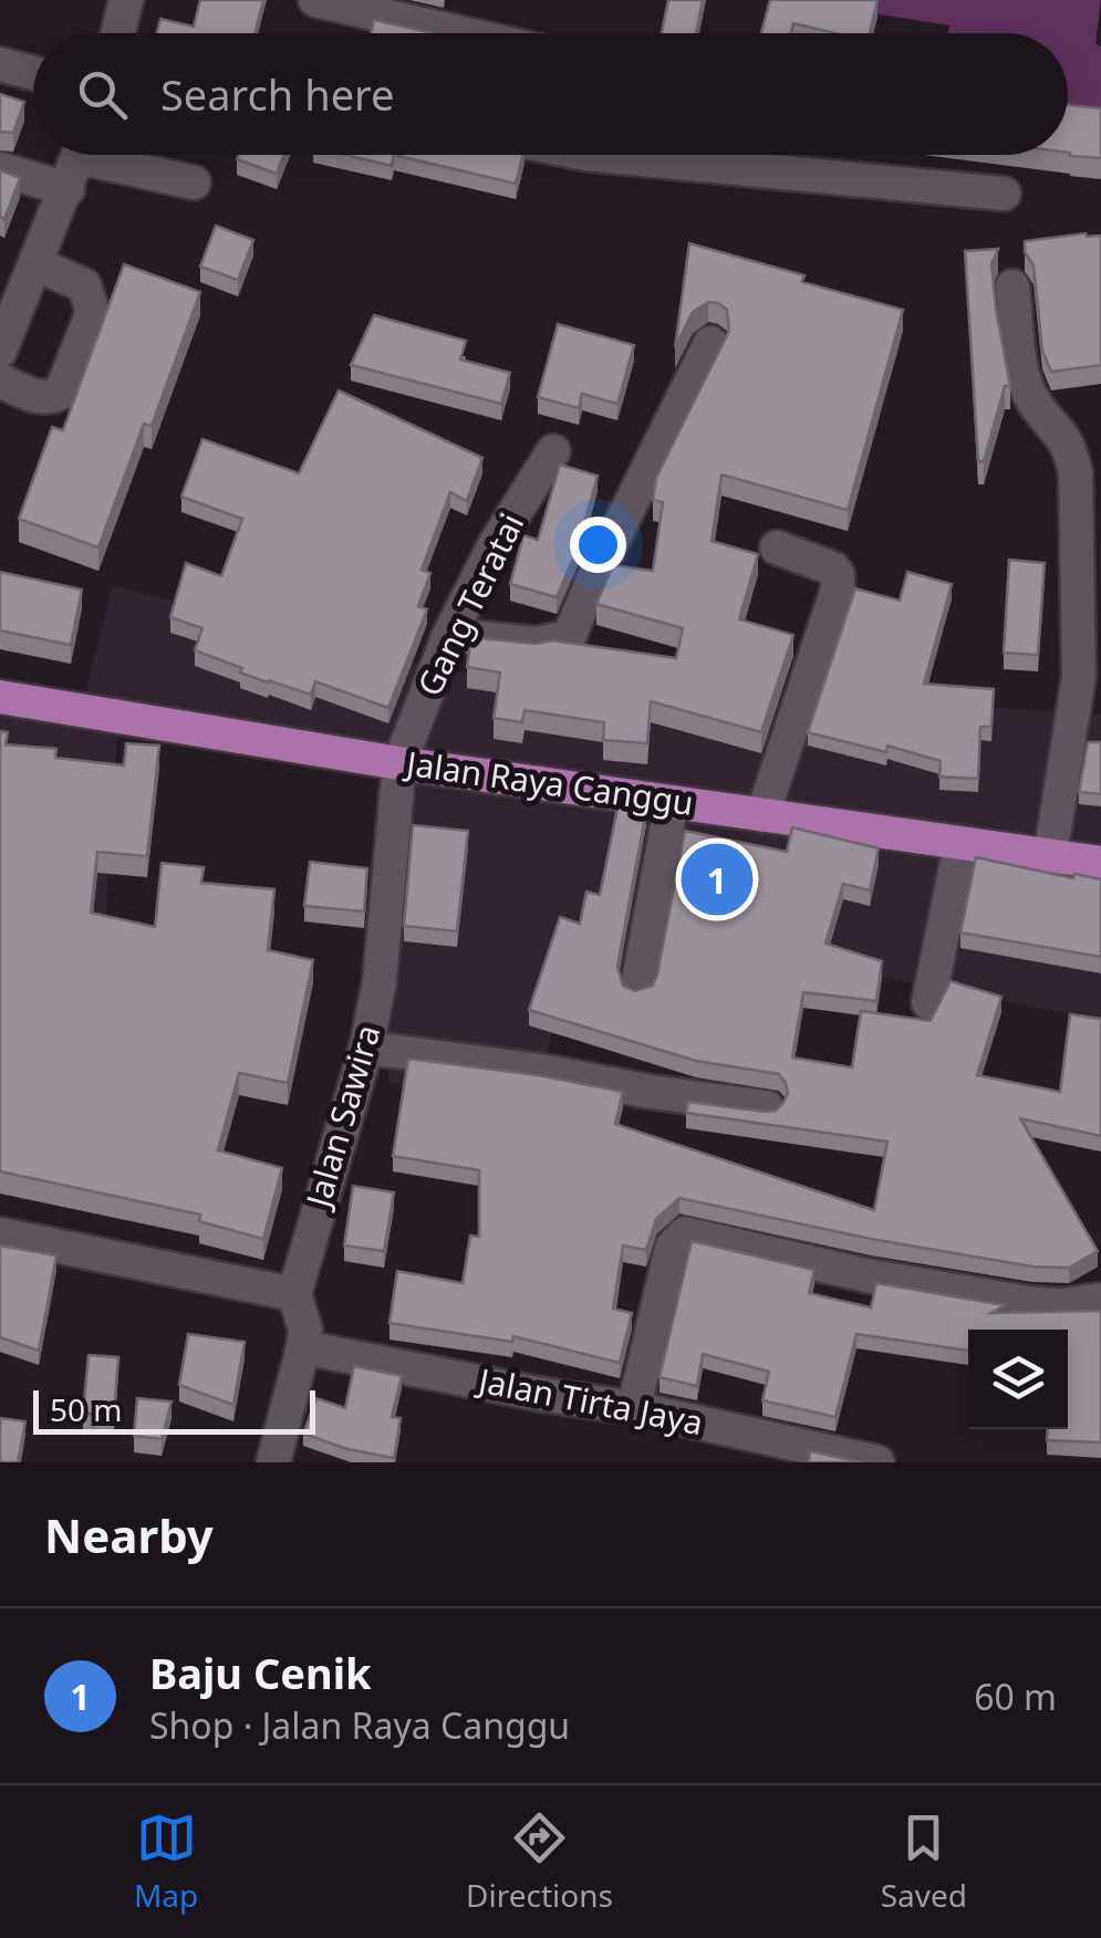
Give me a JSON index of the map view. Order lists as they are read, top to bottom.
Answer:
{
  "streets": {
    "main road": ["Jalan Raya Canggu"],
    "street": ["Gang Teratai", "Jalan Sawira", "Jalan Tirta Jaya"]
  },
  "crossings": [
    ["Gang Teratai", "Jalan Raya Canggu"],
    ["Gang Teratai", "Jalan Sawira"],
    ["Jalan Raya Canggu", "Jalan Sawira"],
    ["Jalan Sawira", "Jalan Tirta Jaya"]
  ],
  "scale_bar": "50 m",
  "page": {
    "search": "Search here",
    "pins": "1",
    "scale": "50 m",
    "heading": "Nearby",
    "list": [
      {
        "mark": "1",
        "name": "Baju Cenik",
        "note": "Shop · Jalan Raya Canggu",
        "value": "60 m"
      }
    ],
    "nav": ["Map", "Directions", "Saved"]
  }
}
